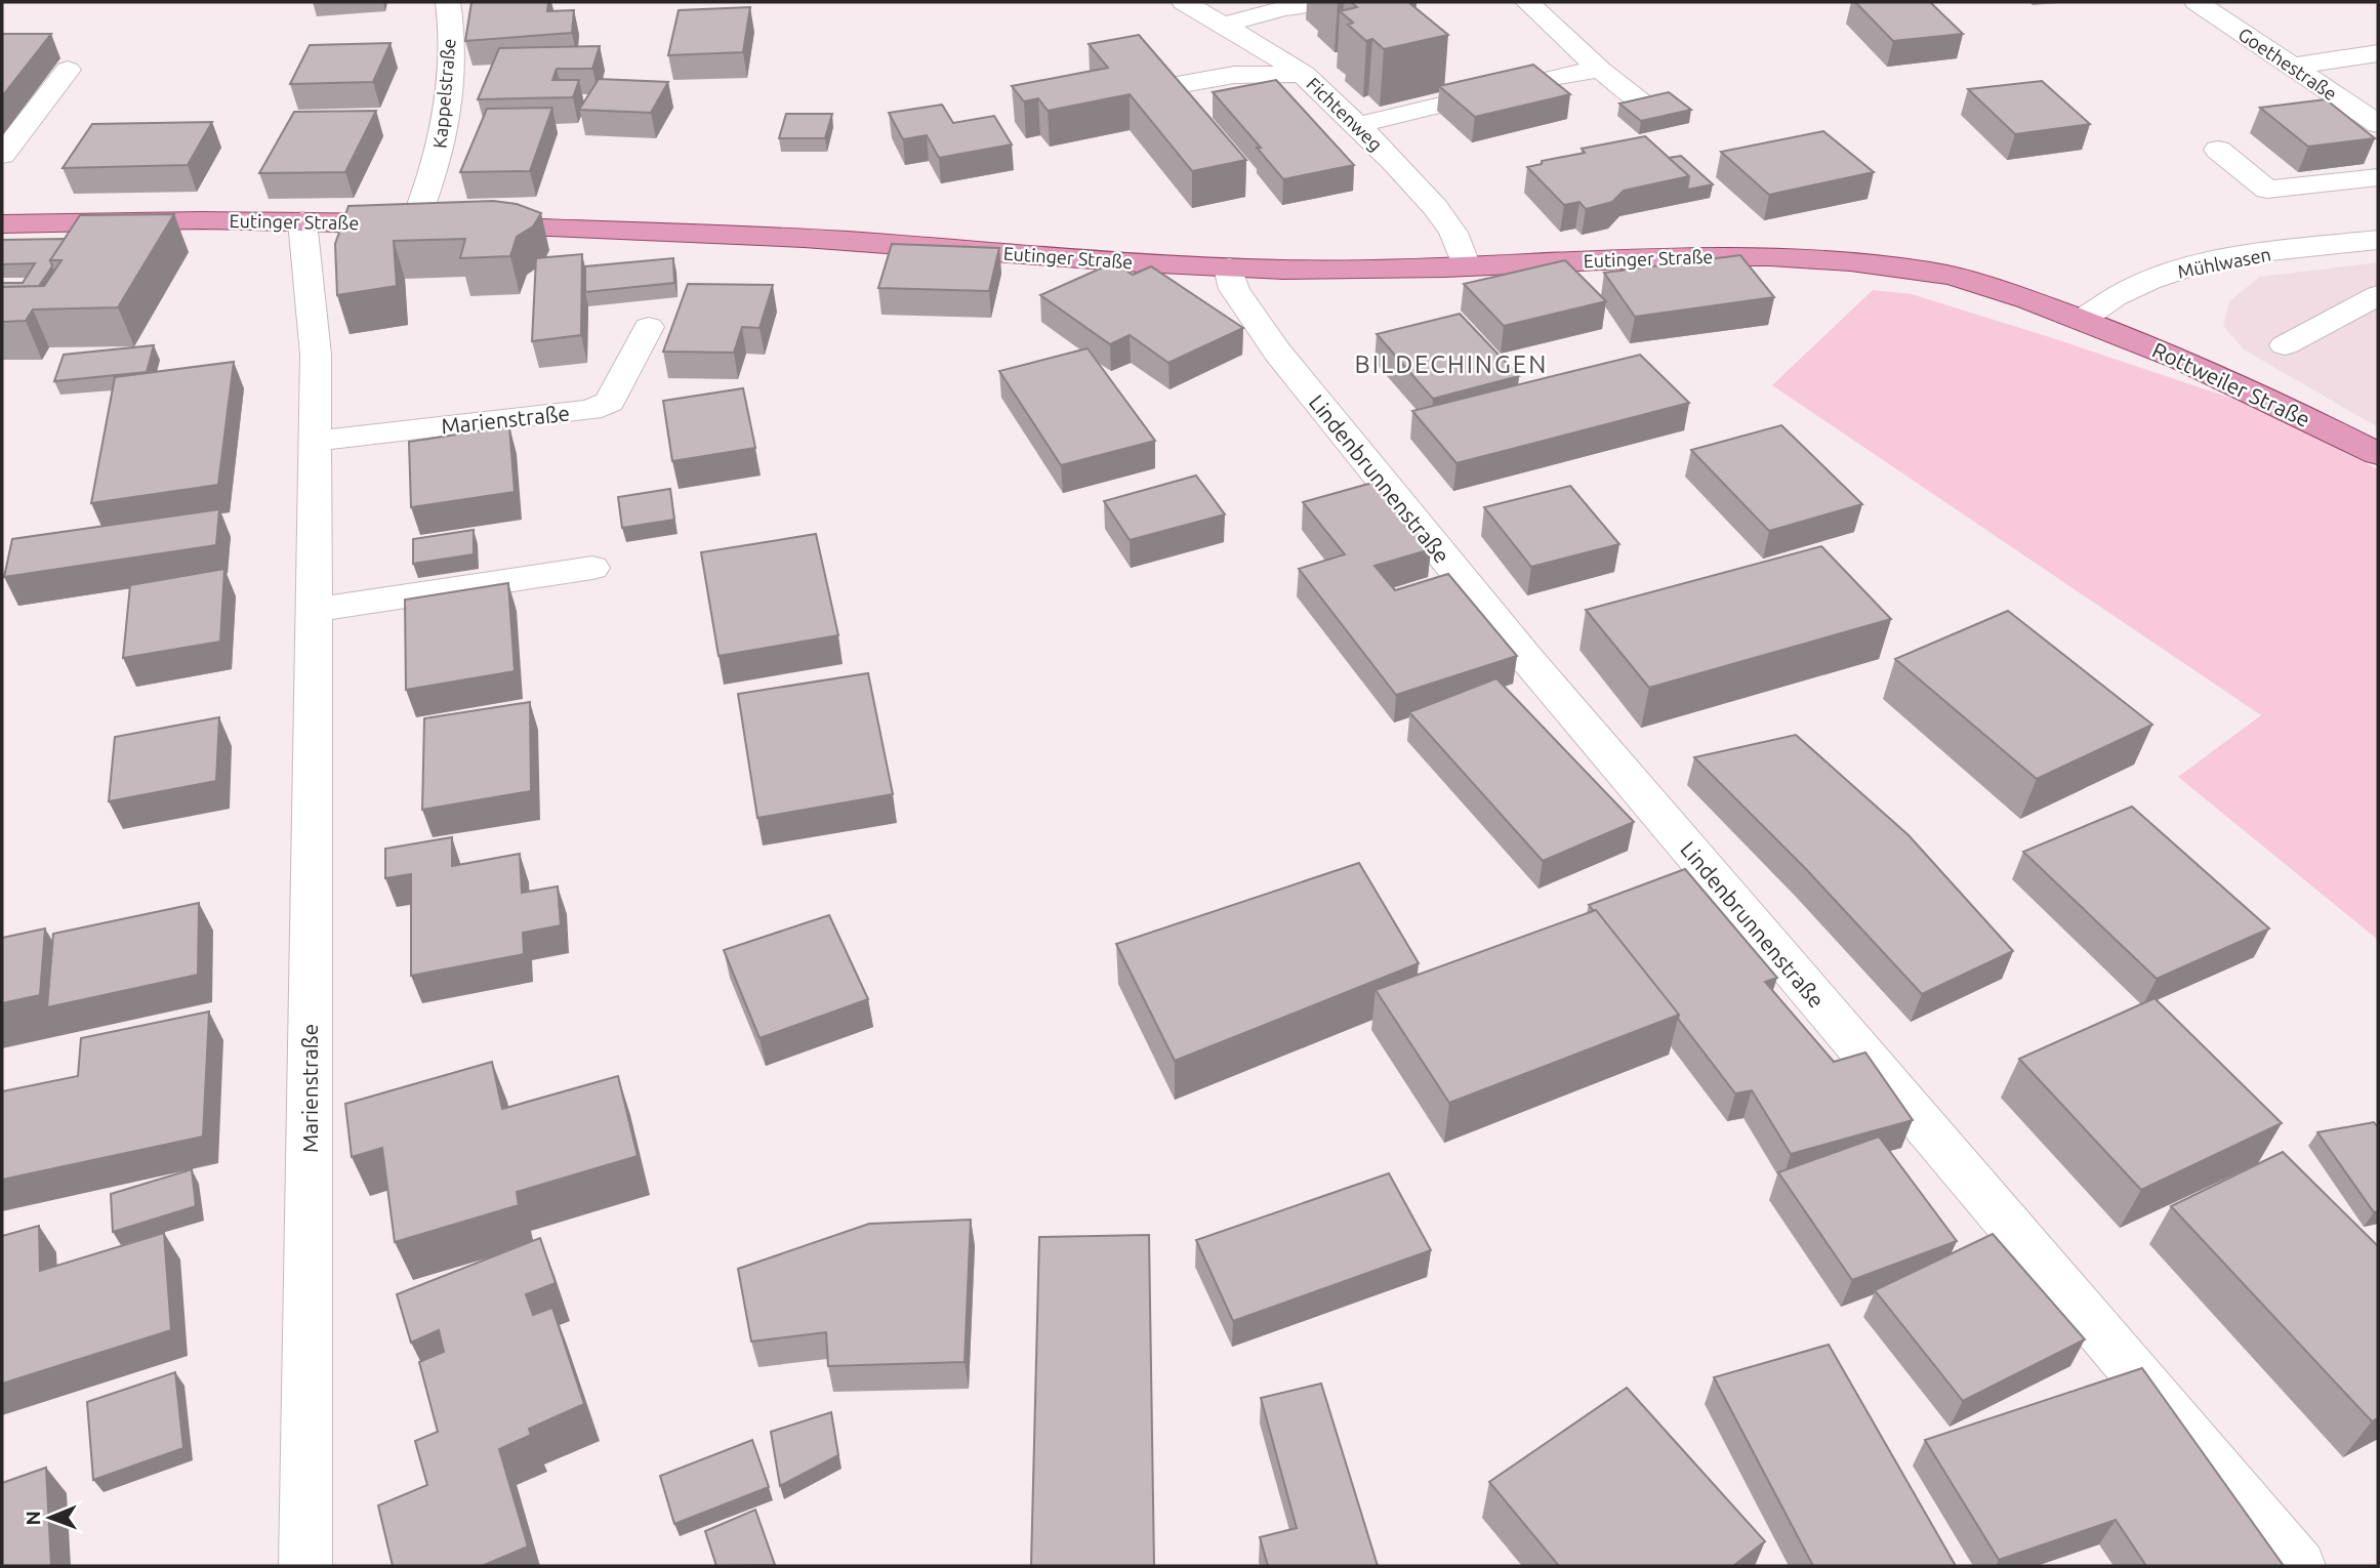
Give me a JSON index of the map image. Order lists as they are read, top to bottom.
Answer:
{
  "streets": {
    "main road": ["Eutinger Straße", "Rottweiler Straße"],
    "street": [
      "Goethestraße",
      "Kappelstraße",
      "Fichtenweg",
      "Mühlwasen",
      "Marienstraße",
      "Lindenbrunnenstraße"
    ]
  },
  "crossings": [
    ["Kappelstraße", "Eutinger Straße"],
    ["Fichtenweg", "Eutinger Straße"],
    ["Eutinger Straße", "Mühlwasen"],
    ["Eutinger Straße", "Rottweiler Straße"],
    ["Eutinger Straße", "Marienstraße"],
    ["Eutinger Straße", "Lindenbrunnenstraße"],
    ["Mühlwasen", "Rottweiler Straße"]
  ],
  "districts": ["BILDECHINGEN"],
  "north": "left"
}
